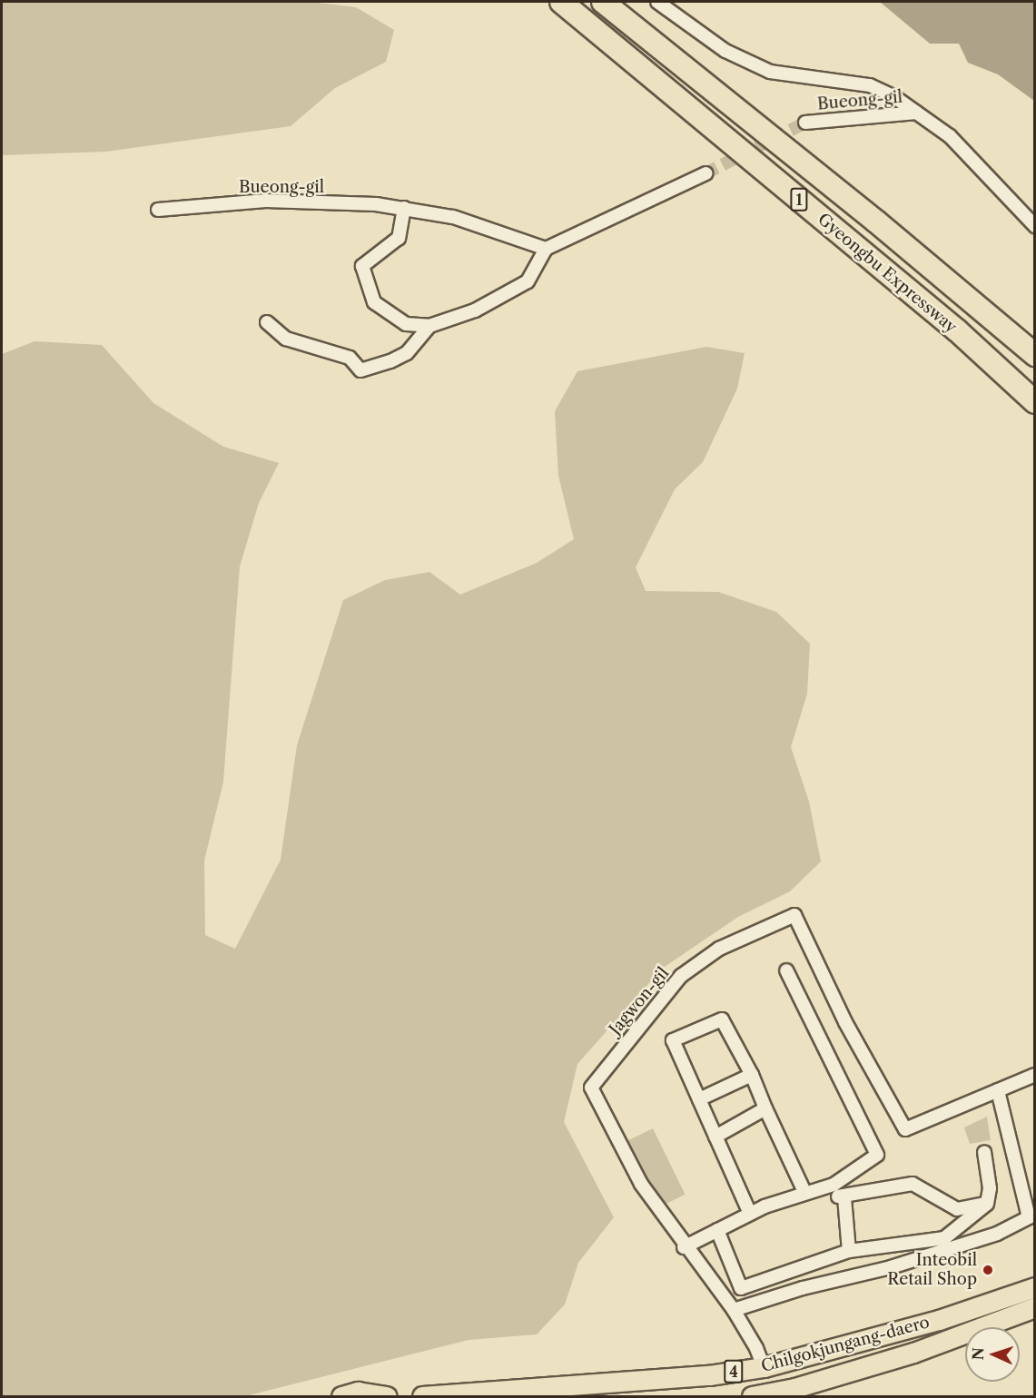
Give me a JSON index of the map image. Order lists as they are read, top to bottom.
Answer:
{
  "streets": {
    "highway": ["1", "Gyeongbu Expressway"],
    "main road": ["Chilgokjungang-daero", "4"],
    "street": ["Bueong-gil", "Jagwon-gil"]
  },
  "crossings": [
    ["Jagwon-gil", "Chilgokjungang-daero"]
  ],
  "places": ["Inteobil Retail Shop"],
  "north": "left"
}
